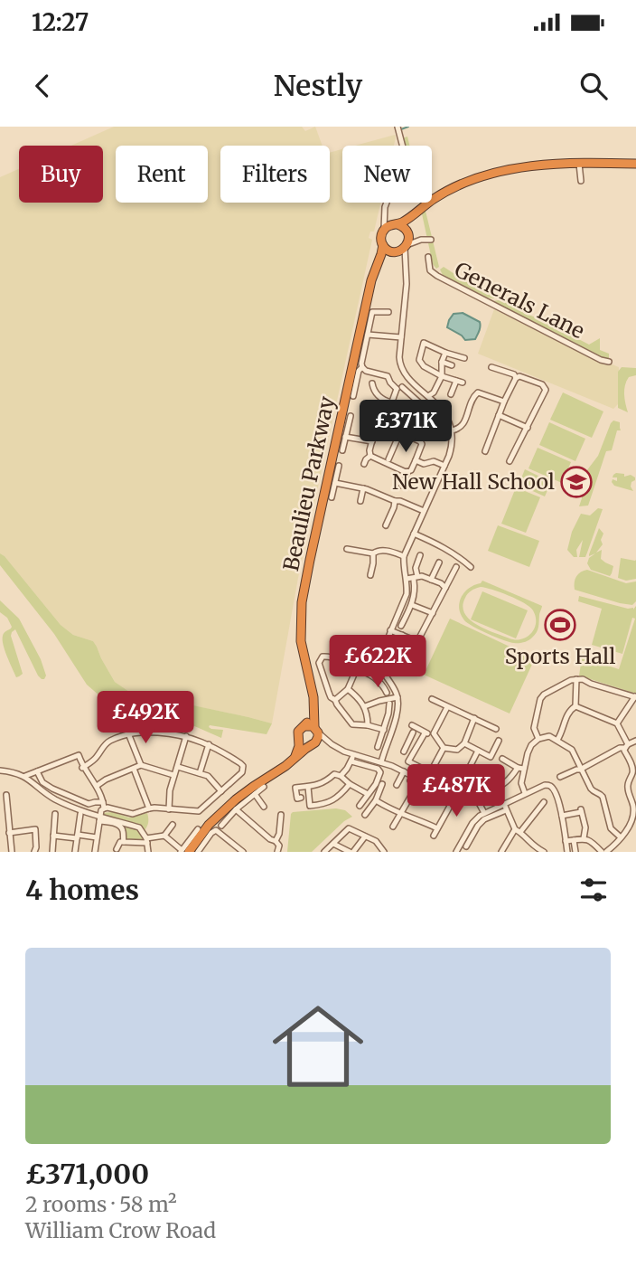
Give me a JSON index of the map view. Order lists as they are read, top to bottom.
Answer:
{
  "streets": {
    "highway": ["Beaulieu Parkway"],
    "street": ["Generals Lane"]
  },
  "places": {
    "school or university": ["New Hall School"],
    "sports": ["Sports Hall"]
  },
  "page": {
    "status": "12:27",
    "header": "Nestly",
    "chip": [
      "Buy",
      "Rent",
      "Filters",
      "New"
    ],
    "price": [
      "£371K",
      "£622K",
      "£492K",
      "£487K"
    ],
    "heading": "4 homes",
    "list": [
      {
        "name": "£371,000",
        "note": "2 rooms · 58 m² · William Crow Road"
      }
    ]
  }
}
